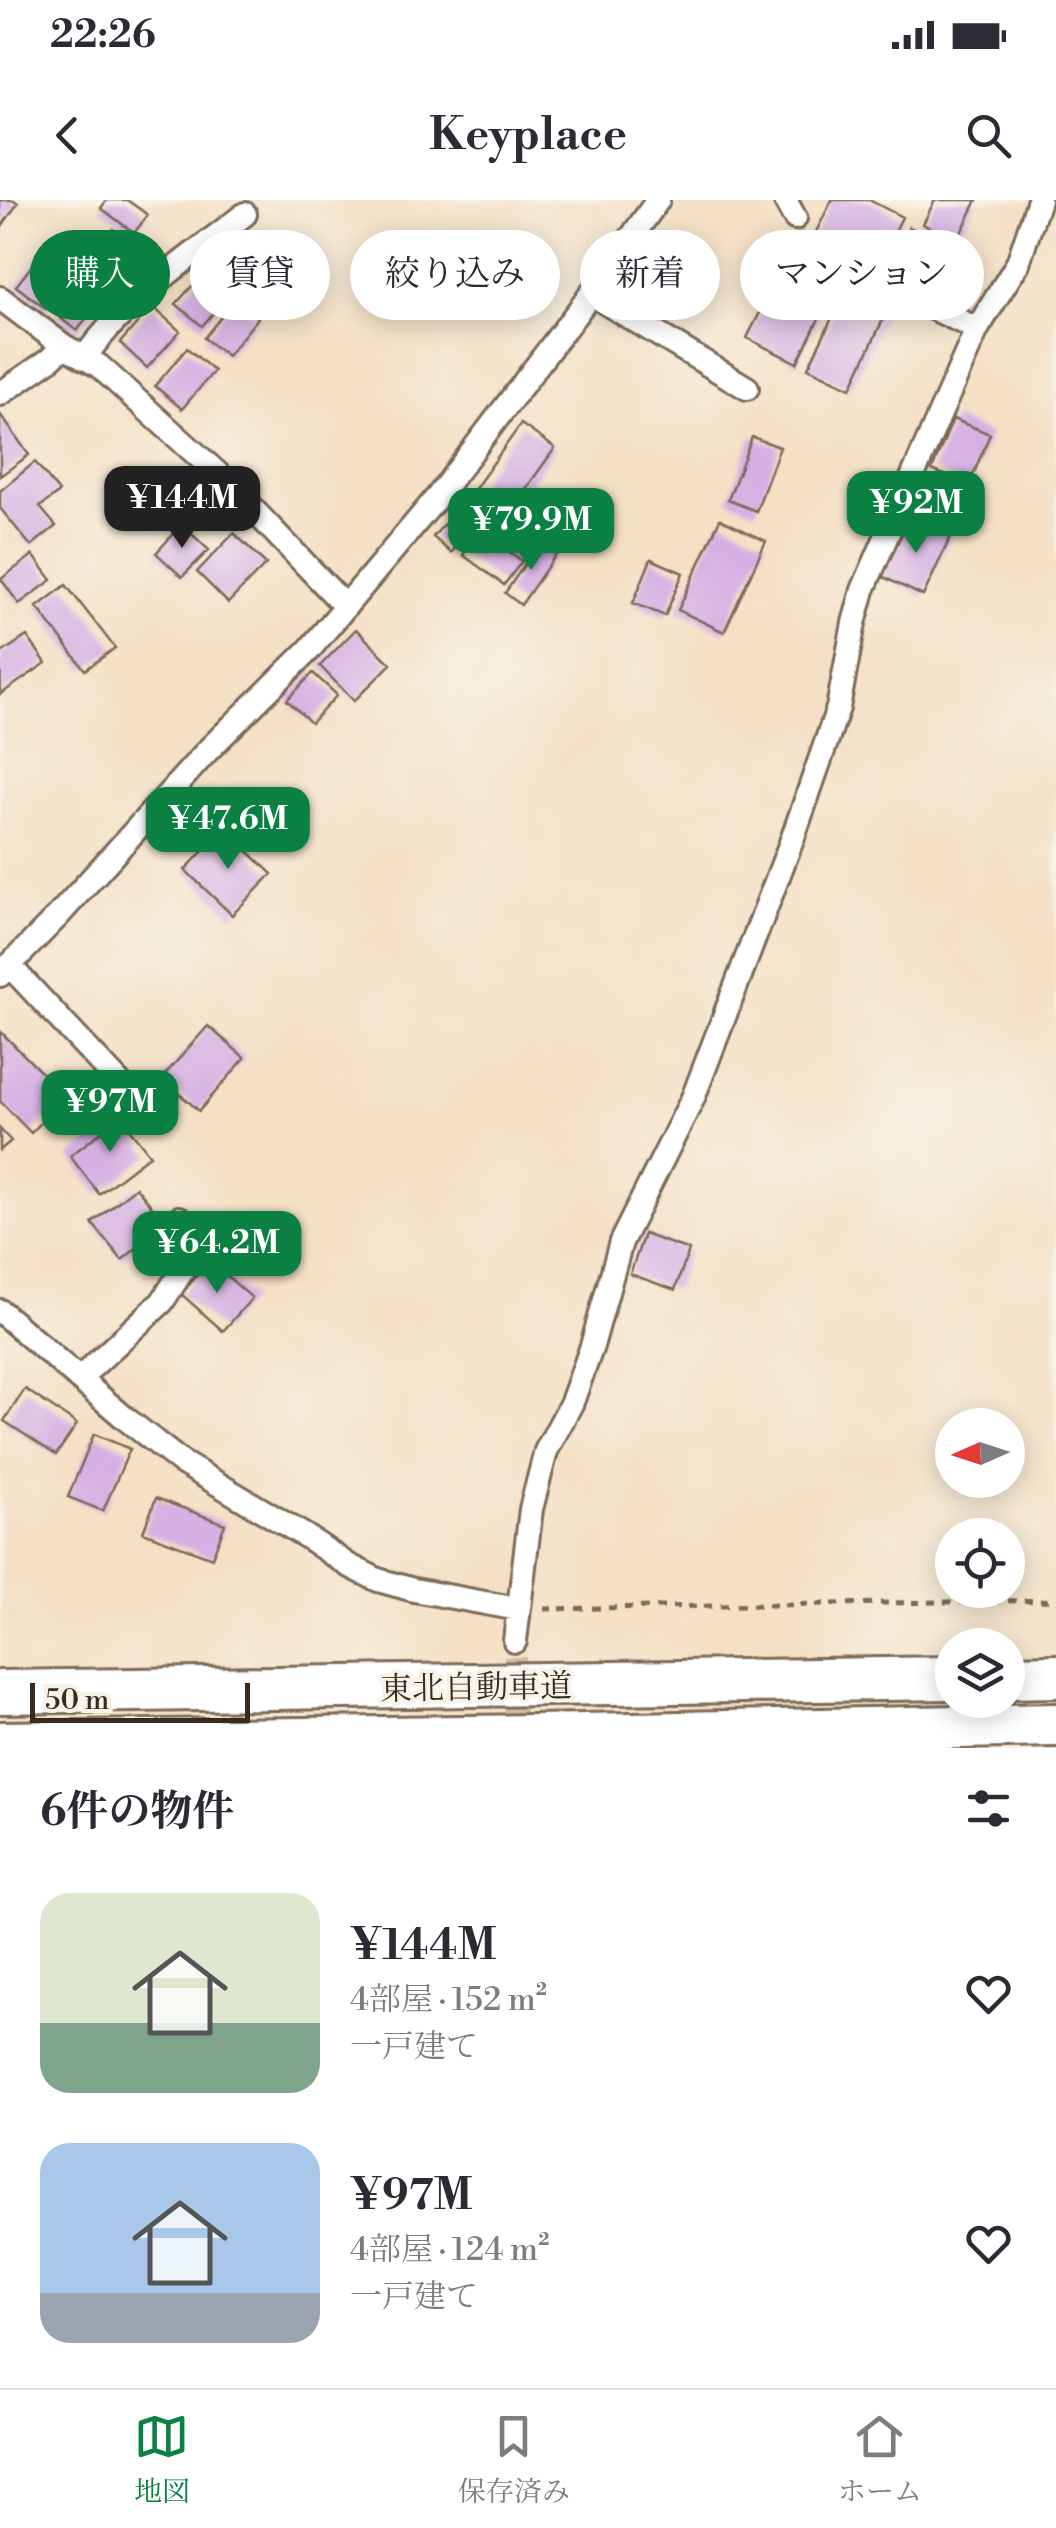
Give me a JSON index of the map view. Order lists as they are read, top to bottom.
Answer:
{
  "streets": {
    "highway": ["東北自動車道"]
  },
  "scale_bar": "50 m",
  "north": "left",
  "page": {
    "status": "22:26",
    "header": "Keyplace",
    "chip": [
      "購入",
      "賃貸",
      "絞り込み",
      "新着",
      "マンション"
    ],
    "price": [
      "¥144M",
      "¥92M",
      "¥79.9M",
      "¥47.6M",
      "¥97M",
      "¥64.2M"
    ],
    "scale": "50 m",
    "heading": "6件の物件",
    "list": [
      {
        "name": "¥144M",
        "note": "4部屋 · 152 m² · 一戸建て"
      },
      {
        "name": "¥97M",
        "note": "4部屋 · 124 m² · 一戸建て"
      }
    ],
    "tabs": ["地図", "保存済み", "ホーム"]
  }
}
